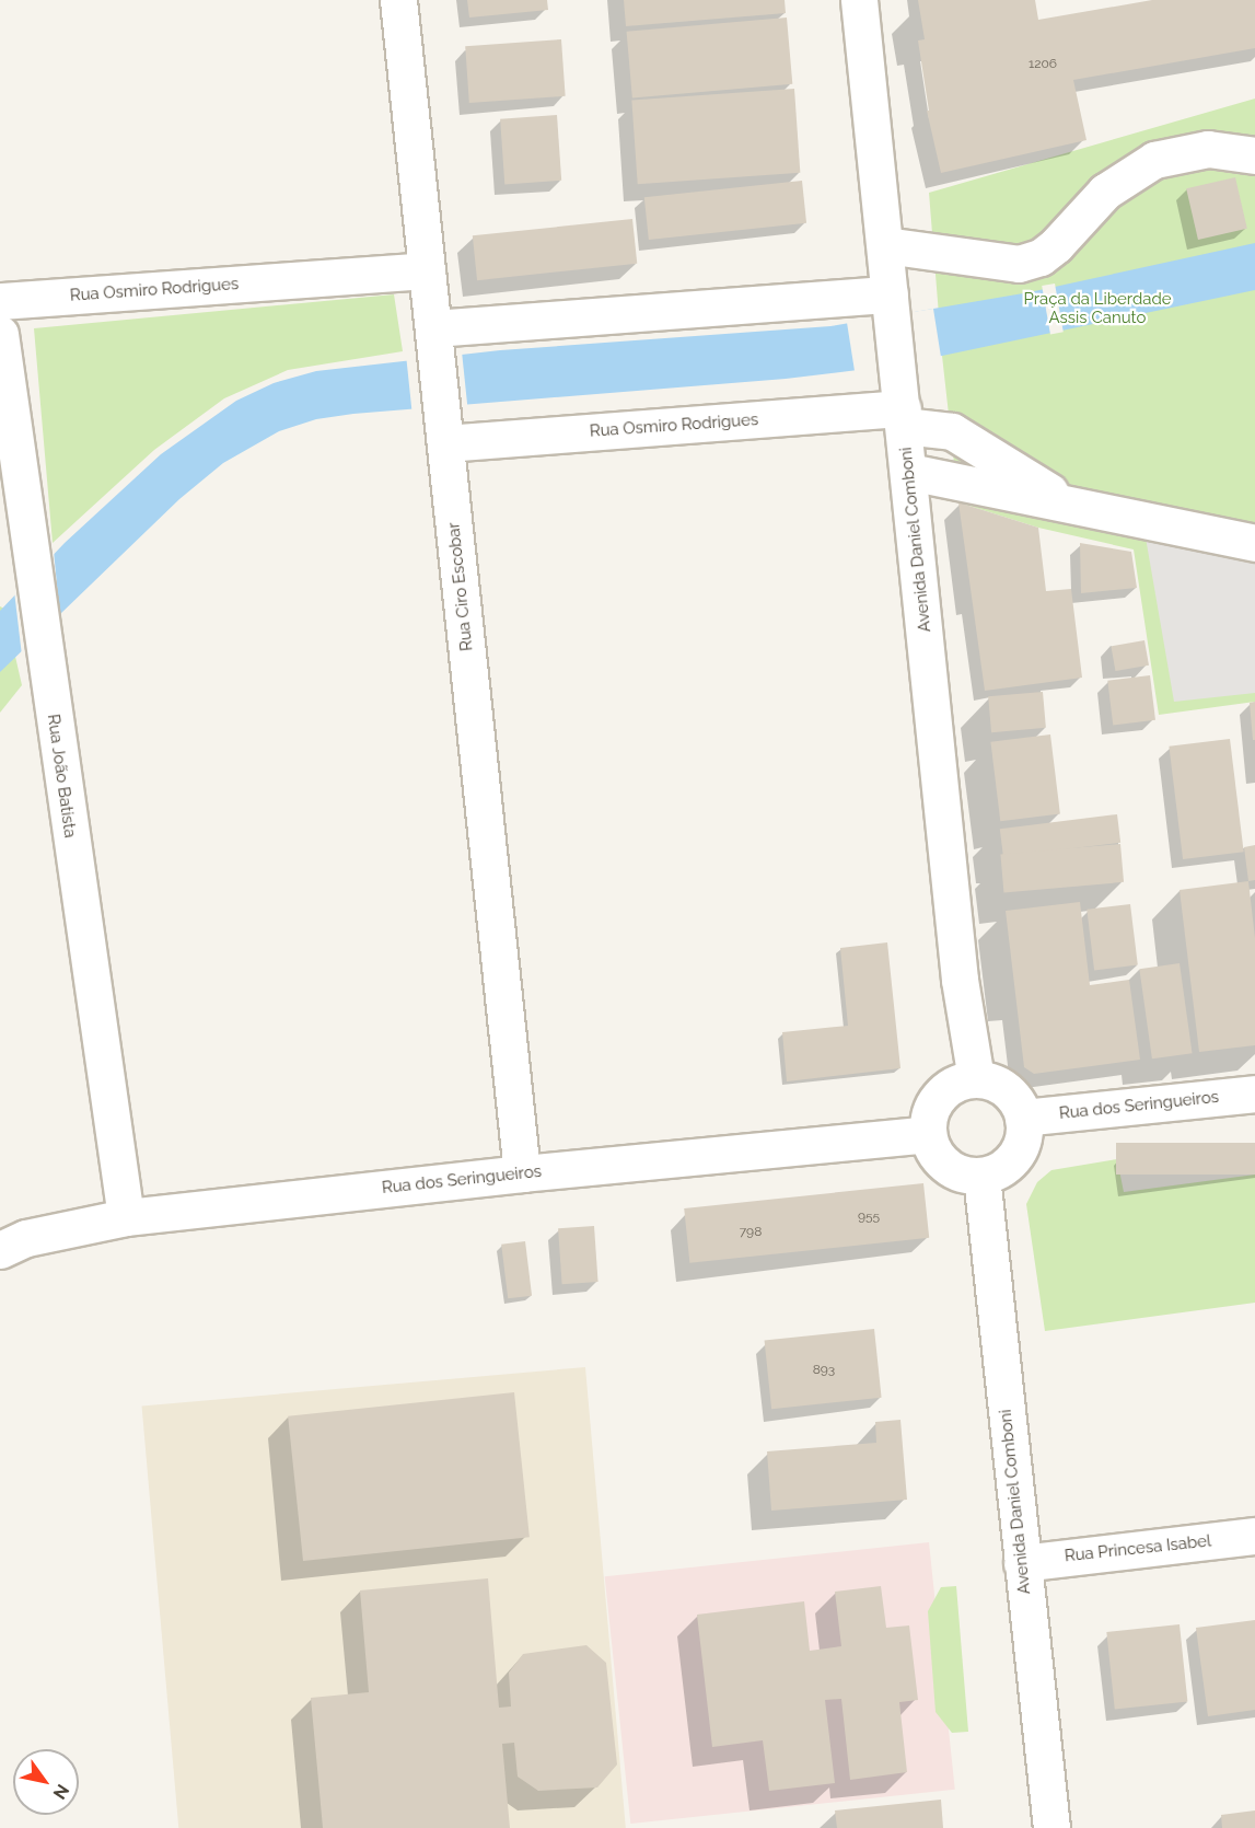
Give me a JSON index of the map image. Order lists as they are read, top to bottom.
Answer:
{
  "streets": {
    "street": [
      "Rua Osmiro Rodrigues",
      "Avenida Daniel Comboni",
      "Rua Ciro Escobar",
      "Rua João Batista",
      "Rua dos Seringueiros",
      "Rua Princesa Isabel"
    ]
  },
  "crossings": [
    ["Rua Osmiro Rodrigues", "Avenida Daniel Comboni"],
    ["Rua Osmiro Rodrigues", "Rua Ciro Escobar"],
    ["Avenida Daniel Comboni", "Rua dos Seringueiros"],
    ["Avenida Daniel Comboni", "Rua Princesa Isabel"],
    ["Rua Ciro Escobar", "Rua dos Seringueiros"],
    ["Rua João Batista", "Rua dos Seringueiros"]
  ],
  "parks": ["Praça da Liberdade Assis Canuto"],
  "house_numbers": [
    "1206",
    "955",
    "798",
    "893"
  ],
  "north": "bottom right"
}
